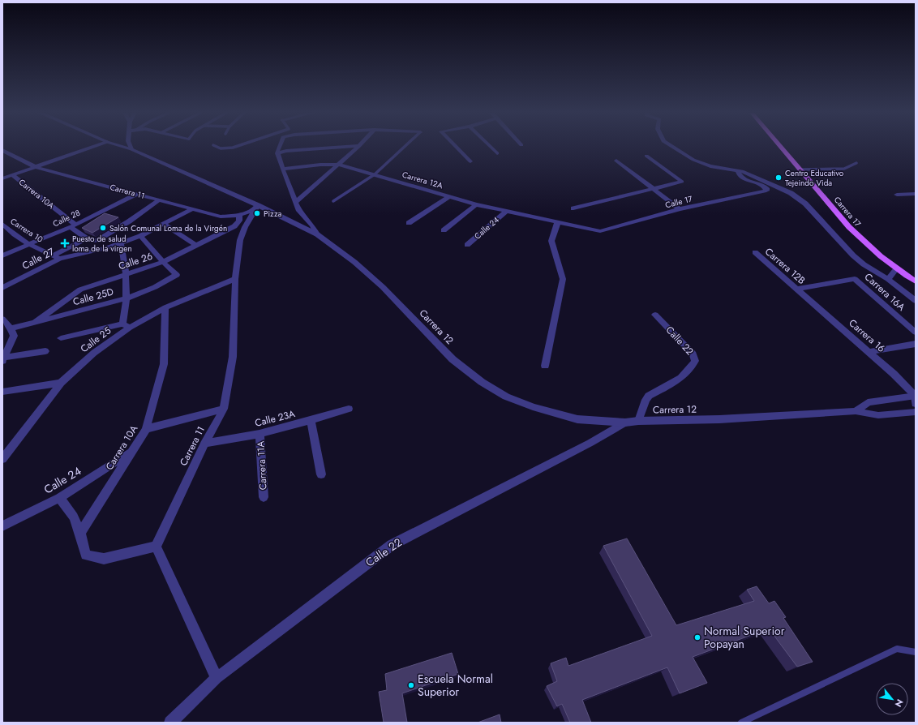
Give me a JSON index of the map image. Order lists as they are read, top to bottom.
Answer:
{
  "streets": {
    "main road": ["Carrera 17"],
    "street": [
      "Carrera 12A",
      "Carrera 11",
      "Carrera 10A",
      "Calle 17",
      "Calle 28",
      "Calle 24",
      "Carrera 10",
      "Calle 27",
      "Calle 26",
      "Carrera 12B",
      "Carrera 16A",
      "Calle 25D",
      "Carrera 12",
      "Carrera 16",
      "Calle 25",
      "Calle 22",
      "Calle 23A",
      "Carrera 11A"
    ]
  },
  "crossings": [
    ["Carrera 12A", "Calle 17"],
    ["Carrera 12A", "Calle 24"],
    ["Carrera 11", "Calle 28"],
    ["Carrera 11", "Calle 27"],
    ["Carrera 11", "Calle 26"],
    ["Carrera 11", "Carrera 12"],
    ["Carrera 11", "Calle 25"],
    ["Carrera 11", "Calle 23A"],
    ["Carrera 10A", "Calle 28"],
    ["Carrera 10A", "Calle 24"],
    ["Carrera 10A", "Calle 25"],
    ["Calle 28", "Carrera 10"],
    ["Carrera 10", "Calle 27"],
    ["Calle 26", "Calle 25D"],
    ["Carrera 12B", "Carrera 16A"],
    ["Carrera 12B", "Carrera 16"],
    ["Carrera 16A", "Carrera 16"],
    ["Carrera 12", "Calle 22"],
    ["Calle 23A", "Carrera 11A"]
  ],
  "places": {
    "other": [
      "Centro Educativo Tejeindo Vida",
      "Pizza",
      "Salón Comunal Loma de la Virgén",
      "Normal Superior Popayan",
      "Escuela Normal Superior"
    ],
    "health": ["Puesto de salud loma de la virgen"]
  },
  "north": "bottom right"
}
